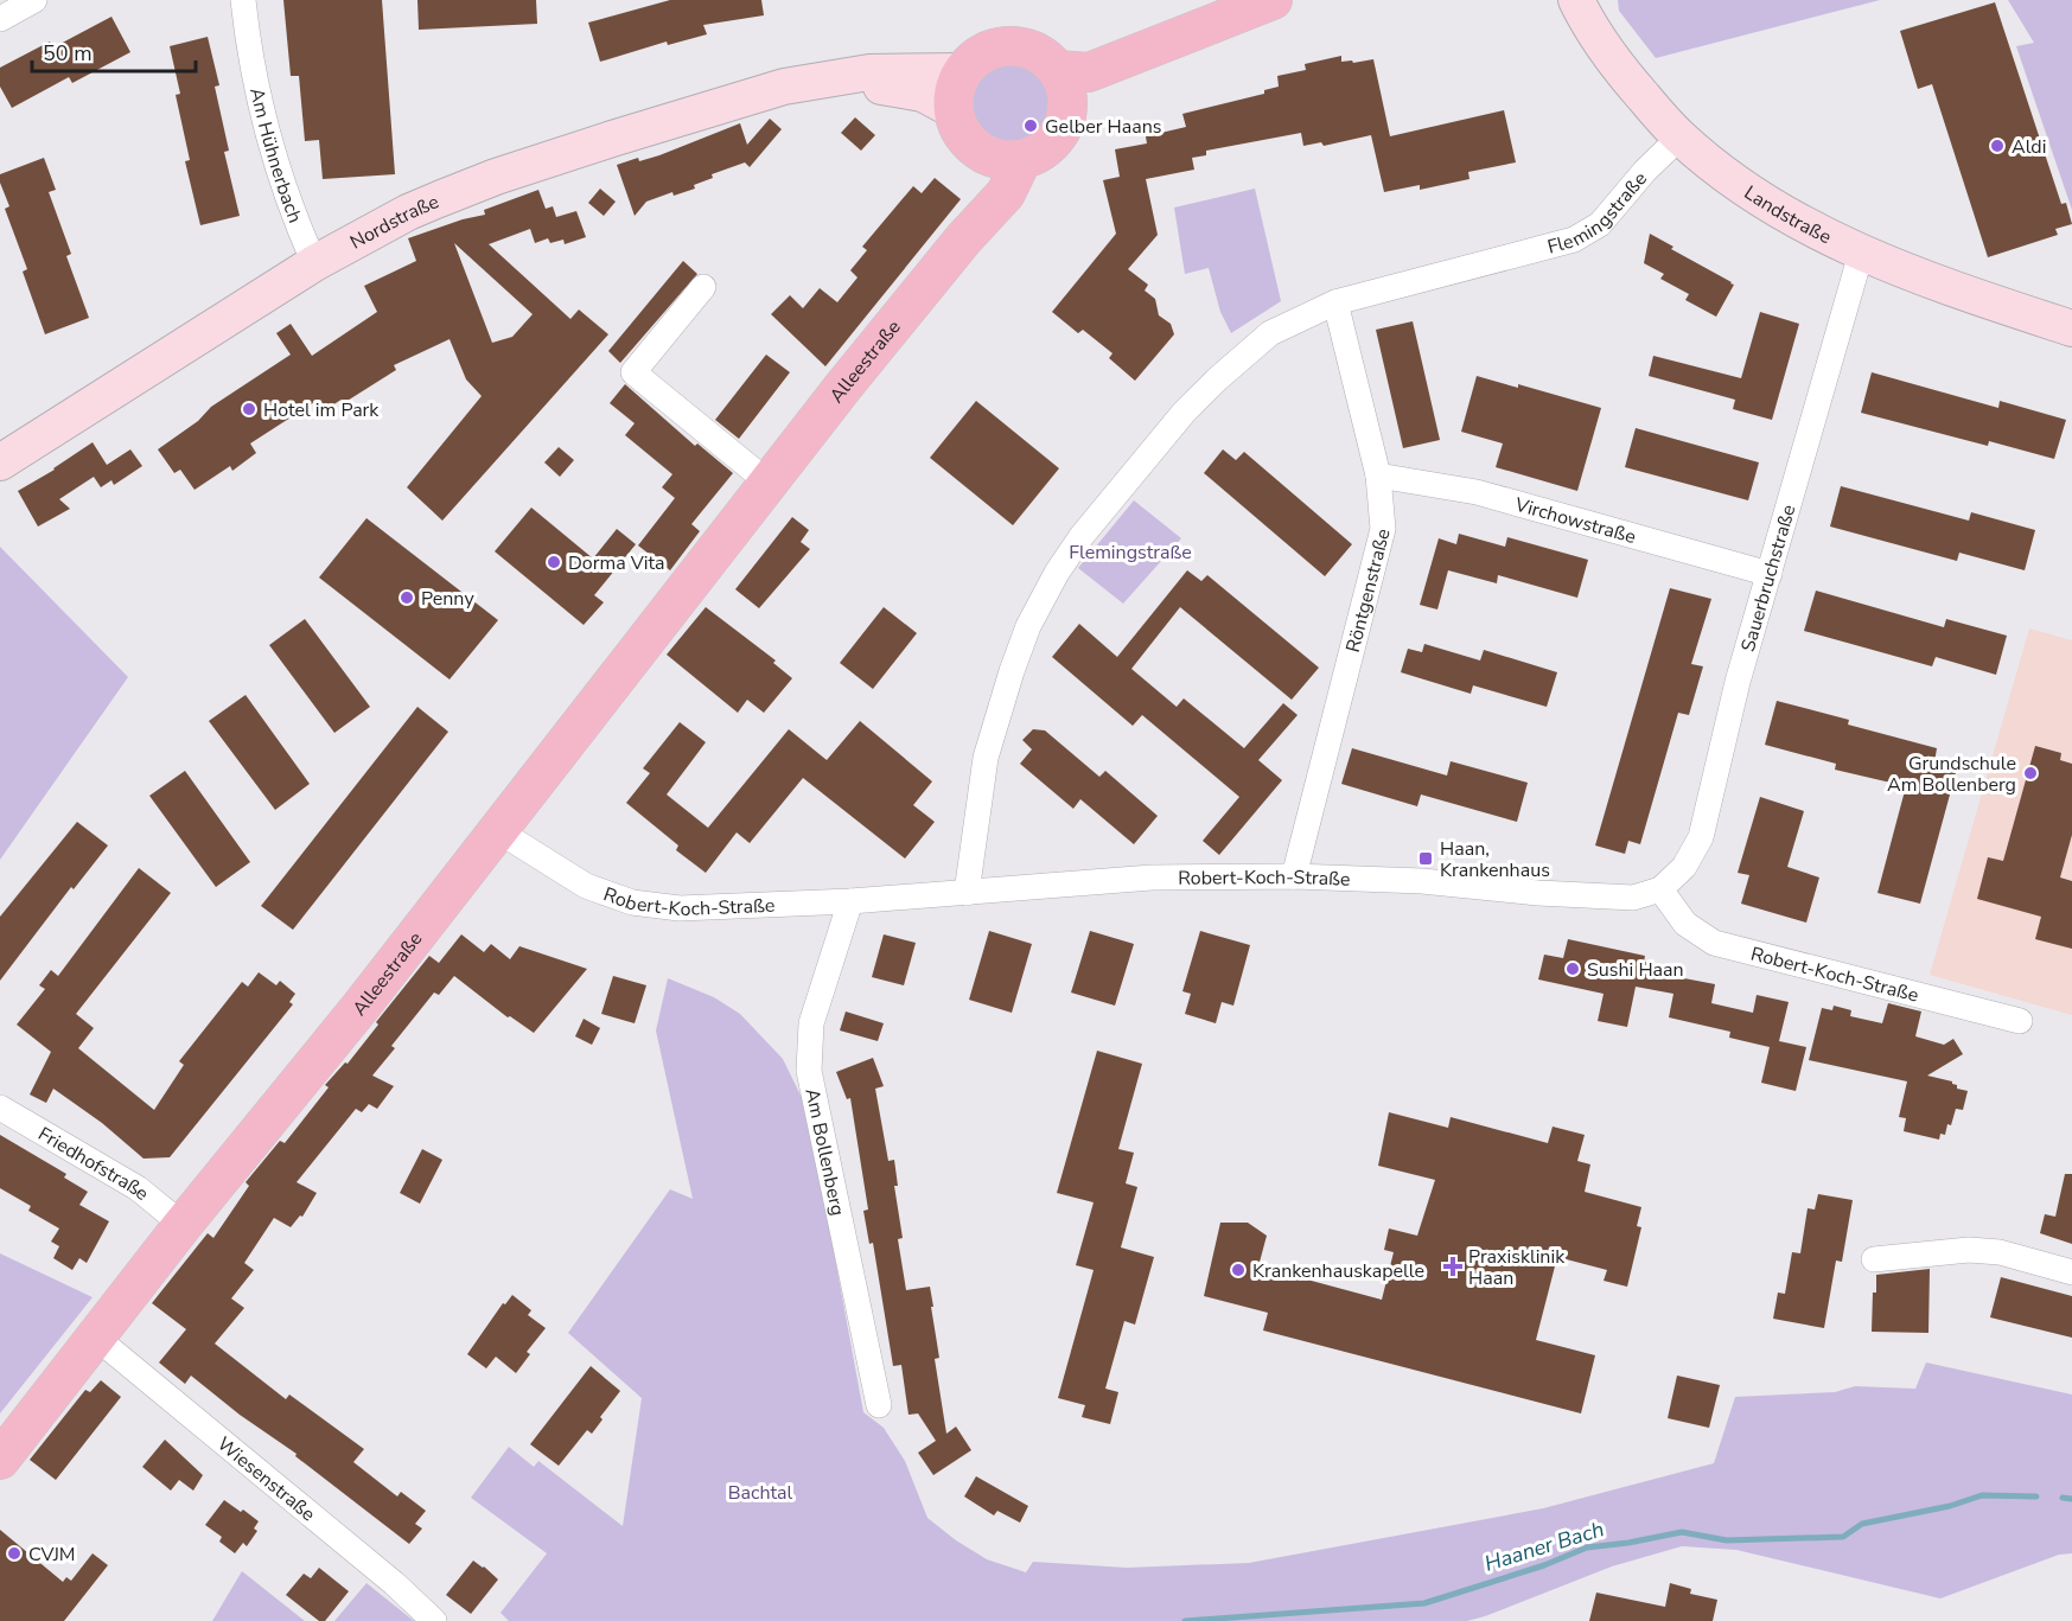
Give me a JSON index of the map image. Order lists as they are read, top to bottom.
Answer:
{
  "streets": {
    "main road": ["Alleestraße"],
    "street": [
      "Am Hühnerbach",
      "Flemingstraße",
      "Landstraße",
      "Nordstraße",
      "Virchowstraße",
      "Sauerbruchstraße",
      "Röntgenstraße",
      "Robert-Koch-Straße",
      "Am Bollenberg",
      "Friedhofstraße",
      "Wiesenstraße"
    ]
  },
  "crossings": [
    ["Am Hühnerbach", "Nordstraße"],
    ["Flemingstraße", "Landstraße"],
    ["Flemingstraße", "Röntgenstraße"],
    ["Flemingstraße", "Robert-Koch-Straße"],
    ["Landstraße", "Sauerbruchstraße"],
    ["Nordstraße", "Alleestraße"],
    ["Alleestraße", "Robert-Koch-Straße"],
    ["Alleestraße", "Friedhofstraße"],
    ["Alleestraße", "Wiesenstraße"],
    ["Virchowstraße", "Sauerbruchstraße"],
    ["Virchowstraße", "Röntgenstraße"],
    ["Sauerbruchstraße", "Robert-Koch-Straße"],
    ["Röntgenstraße", "Robert-Koch-Straße"],
    ["Robert-Koch-Straße", "Am Bollenberg"]
  ],
  "water": ["Haaner Bach"],
  "parks": ["Flemingstraße", "Bachtal"],
  "places": {
    "other": [
      "Gelber Haans",
      "Aldi",
      "Hotel im Park",
      "Dorma Vita",
      "Penny",
      "Grundschule Am Bollenberg",
      "Sushi Haan",
      "Krankenhauskapelle",
      "CVJM"
    ],
    "transit": ["Haan, Krankenhaus"],
    "health": ["Praxisklinik Haan"]
  },
  "scale_bar": "50 m"
}
